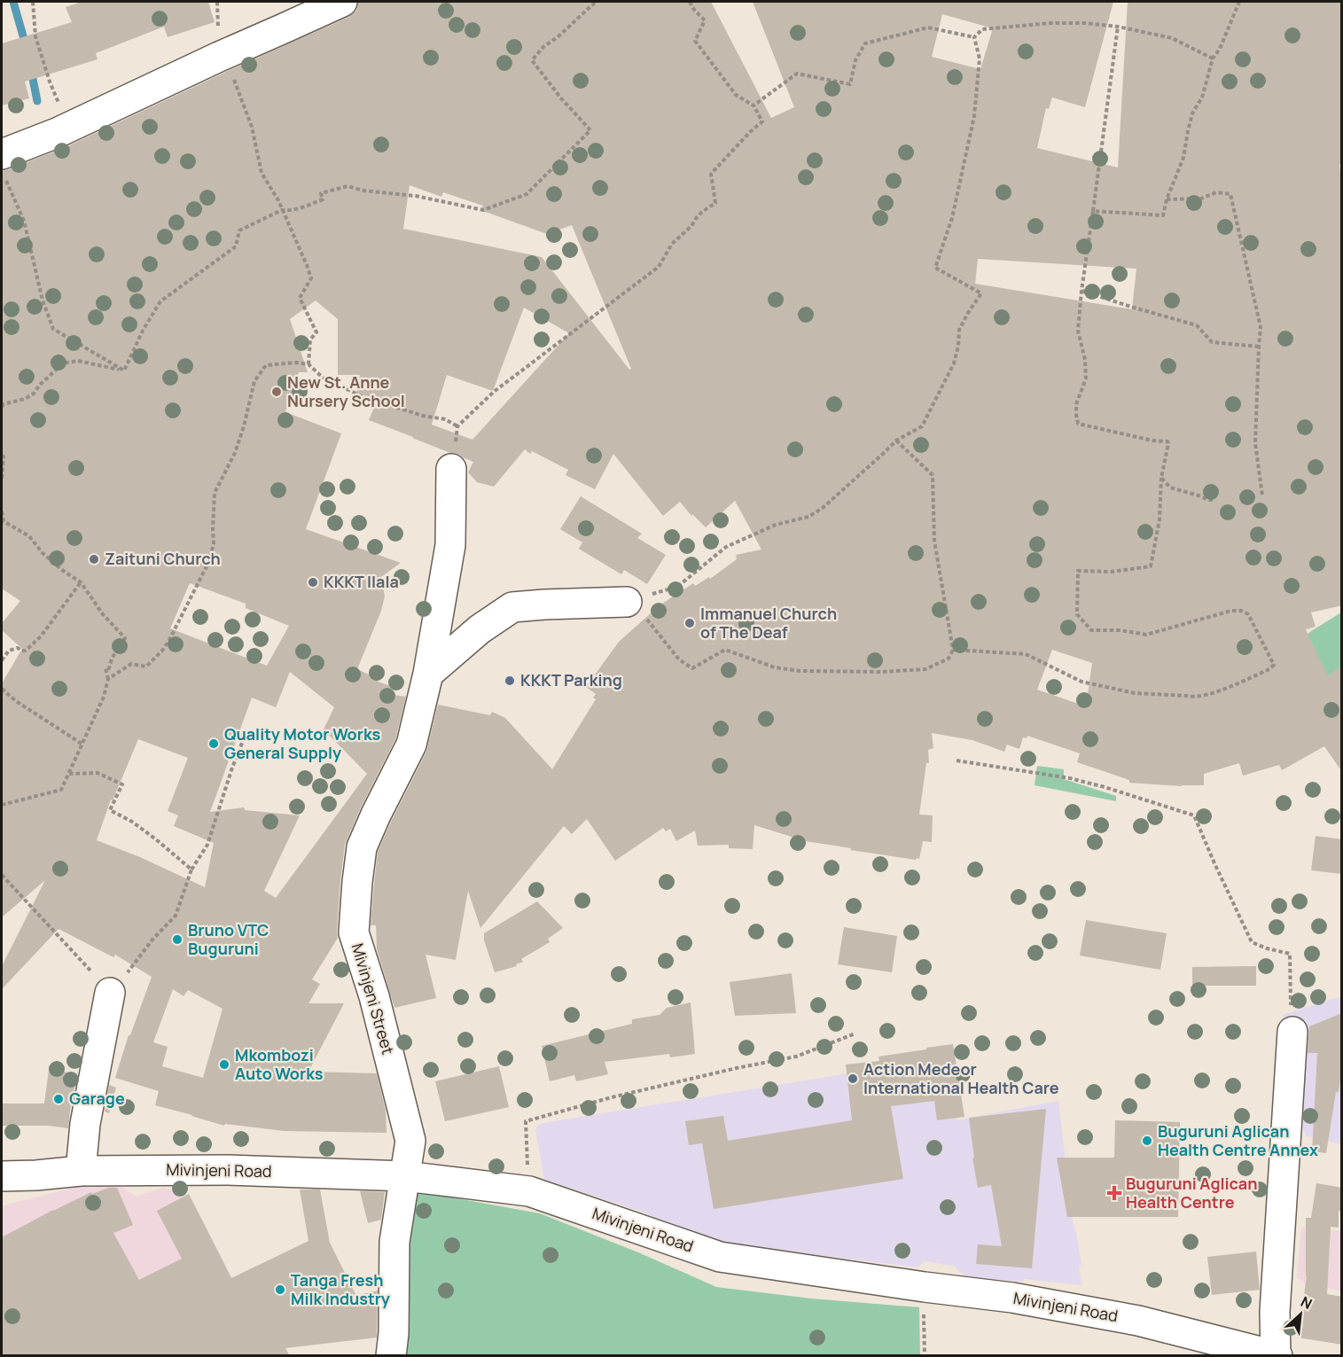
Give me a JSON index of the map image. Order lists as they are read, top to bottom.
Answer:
{
  "streets": {
    "street": ["Mivinjeni Street", "Mivinjeni Road"]
  },
  "crossings": [
    ["Mivinjeni Street", "Mivinjeni Road"]
  ],
  "places": {
    "other": [
      "New St. Anne Nursery School",
      "Zaituni Church",
      "KKKT Ilala",
      "Immanuel Church of The Deaf",
      "KKKT Parking",
      "Quality Motor Works General Supply",
      "Bruno VTC Buguruni",
      "Mkombozi Auto Works",
      "Action Medeor International Health Care",
      "Garage",
      "Buguruni Aglican Health Centre Annex",
      "Tanga Fresh Milk Industry"
    ],
    "health": ["Buguruni Aglican Health Centre"]
  },
  "north": "top right"
}
